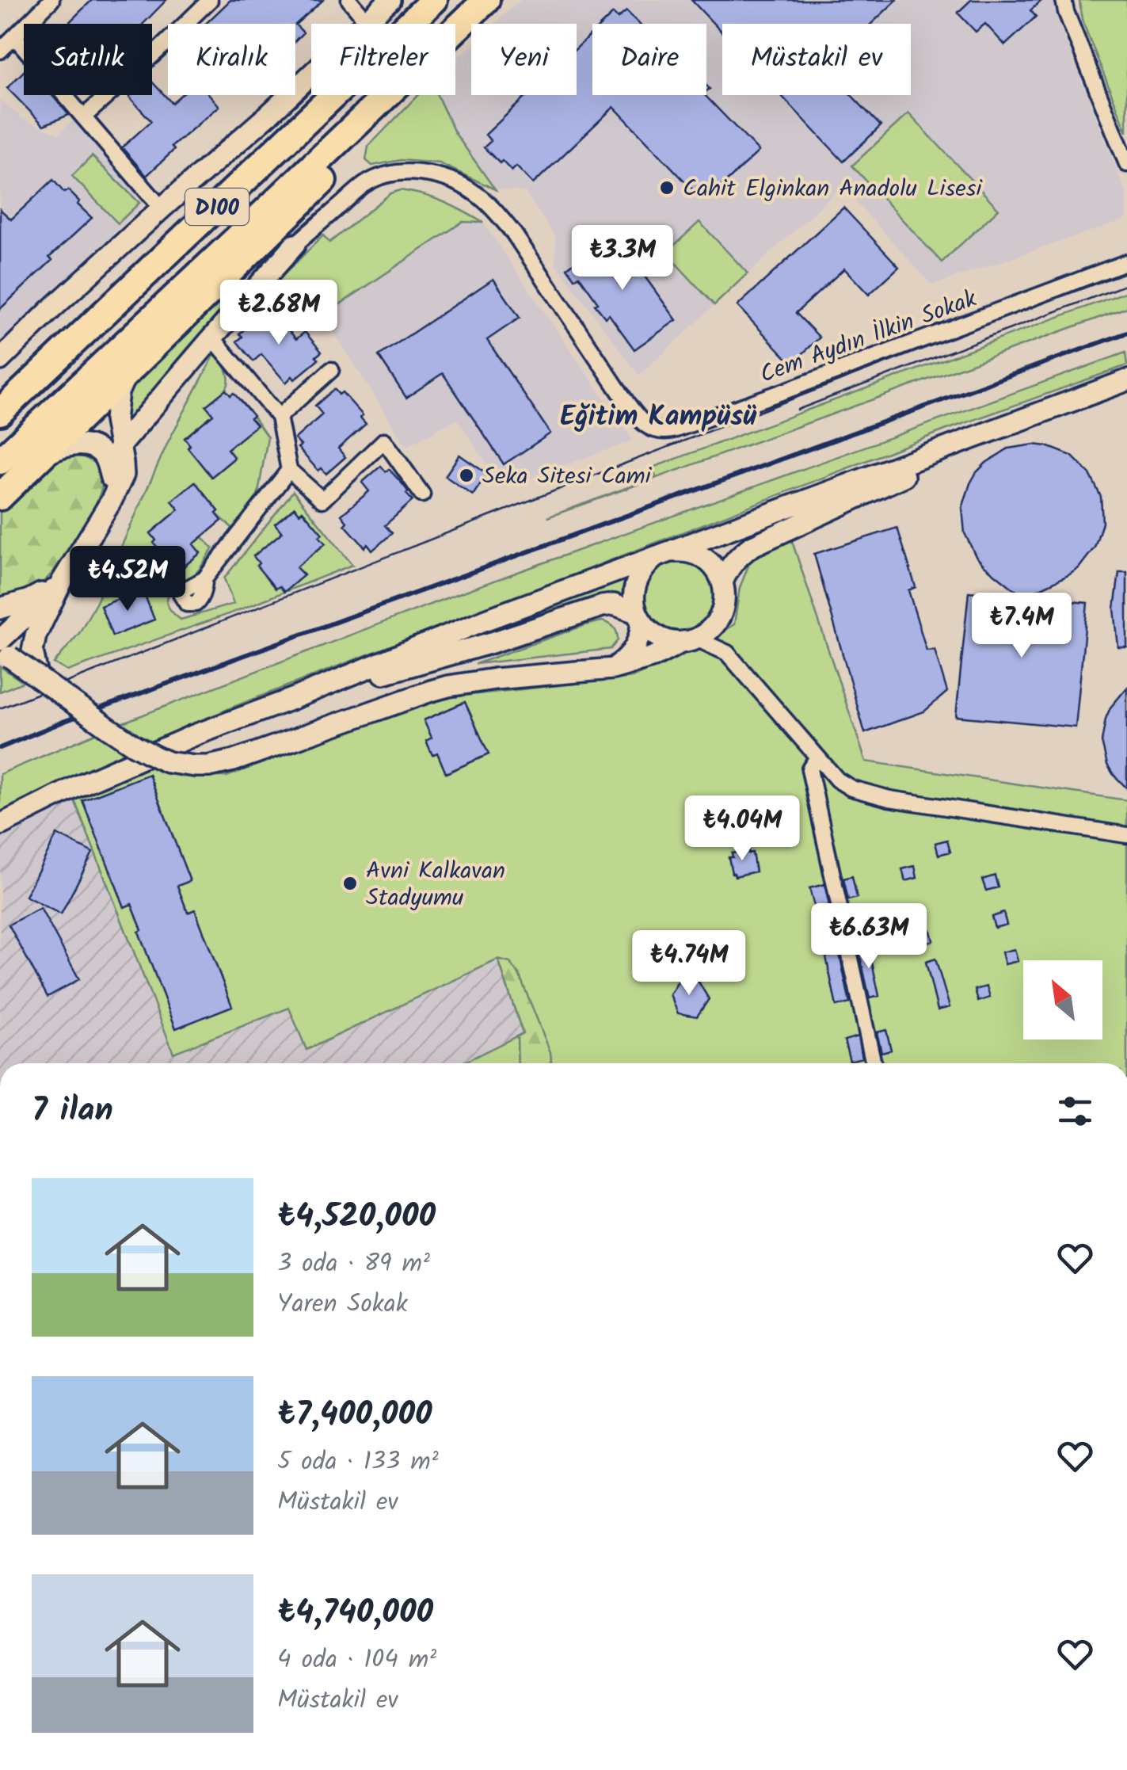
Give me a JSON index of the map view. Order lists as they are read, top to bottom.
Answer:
{
  "streets": {
    "highway": ["D100"],
    "street": ["Cem Aydın İlkin Sokak"]
  },
  "districts": ["Eğitim Kampüsü"],
  "places": ["Cahit Elginkan Anadolu Lisesi", "Seka Sitesi Cami", "Avni Kalkavan Stadyumu"],
  "north": "top left",
  "page": {
    "chip": [
      "Satılık",
      "Kiralık",
      "Filtreler",
      "Yeni",
      "Daire",
      "Müstakil ev"
    ],
    "price": [
      "₺3.3M",
      "₺2.68M",
      "₺4.52M",
      "₺7.4M",
      "₺4.04M",
      "₺6.63M",
      "₺4.74M"
    ],
    "heading": "7 ilan",
    "list": [
      {
        "name": "₺4,520,000",
        "note": "3 oda · 89 m² · Yaren Sokak"
      },
      {
        "name": "₺7,400,000",
        "note": "5 oda · 133 m² · Müstakil ev"
      },
      {
        "name": "₺4,740,000",
        "note": "4 oda · 104 m² · Müstakil ev"
      }
    ]
  }
}
